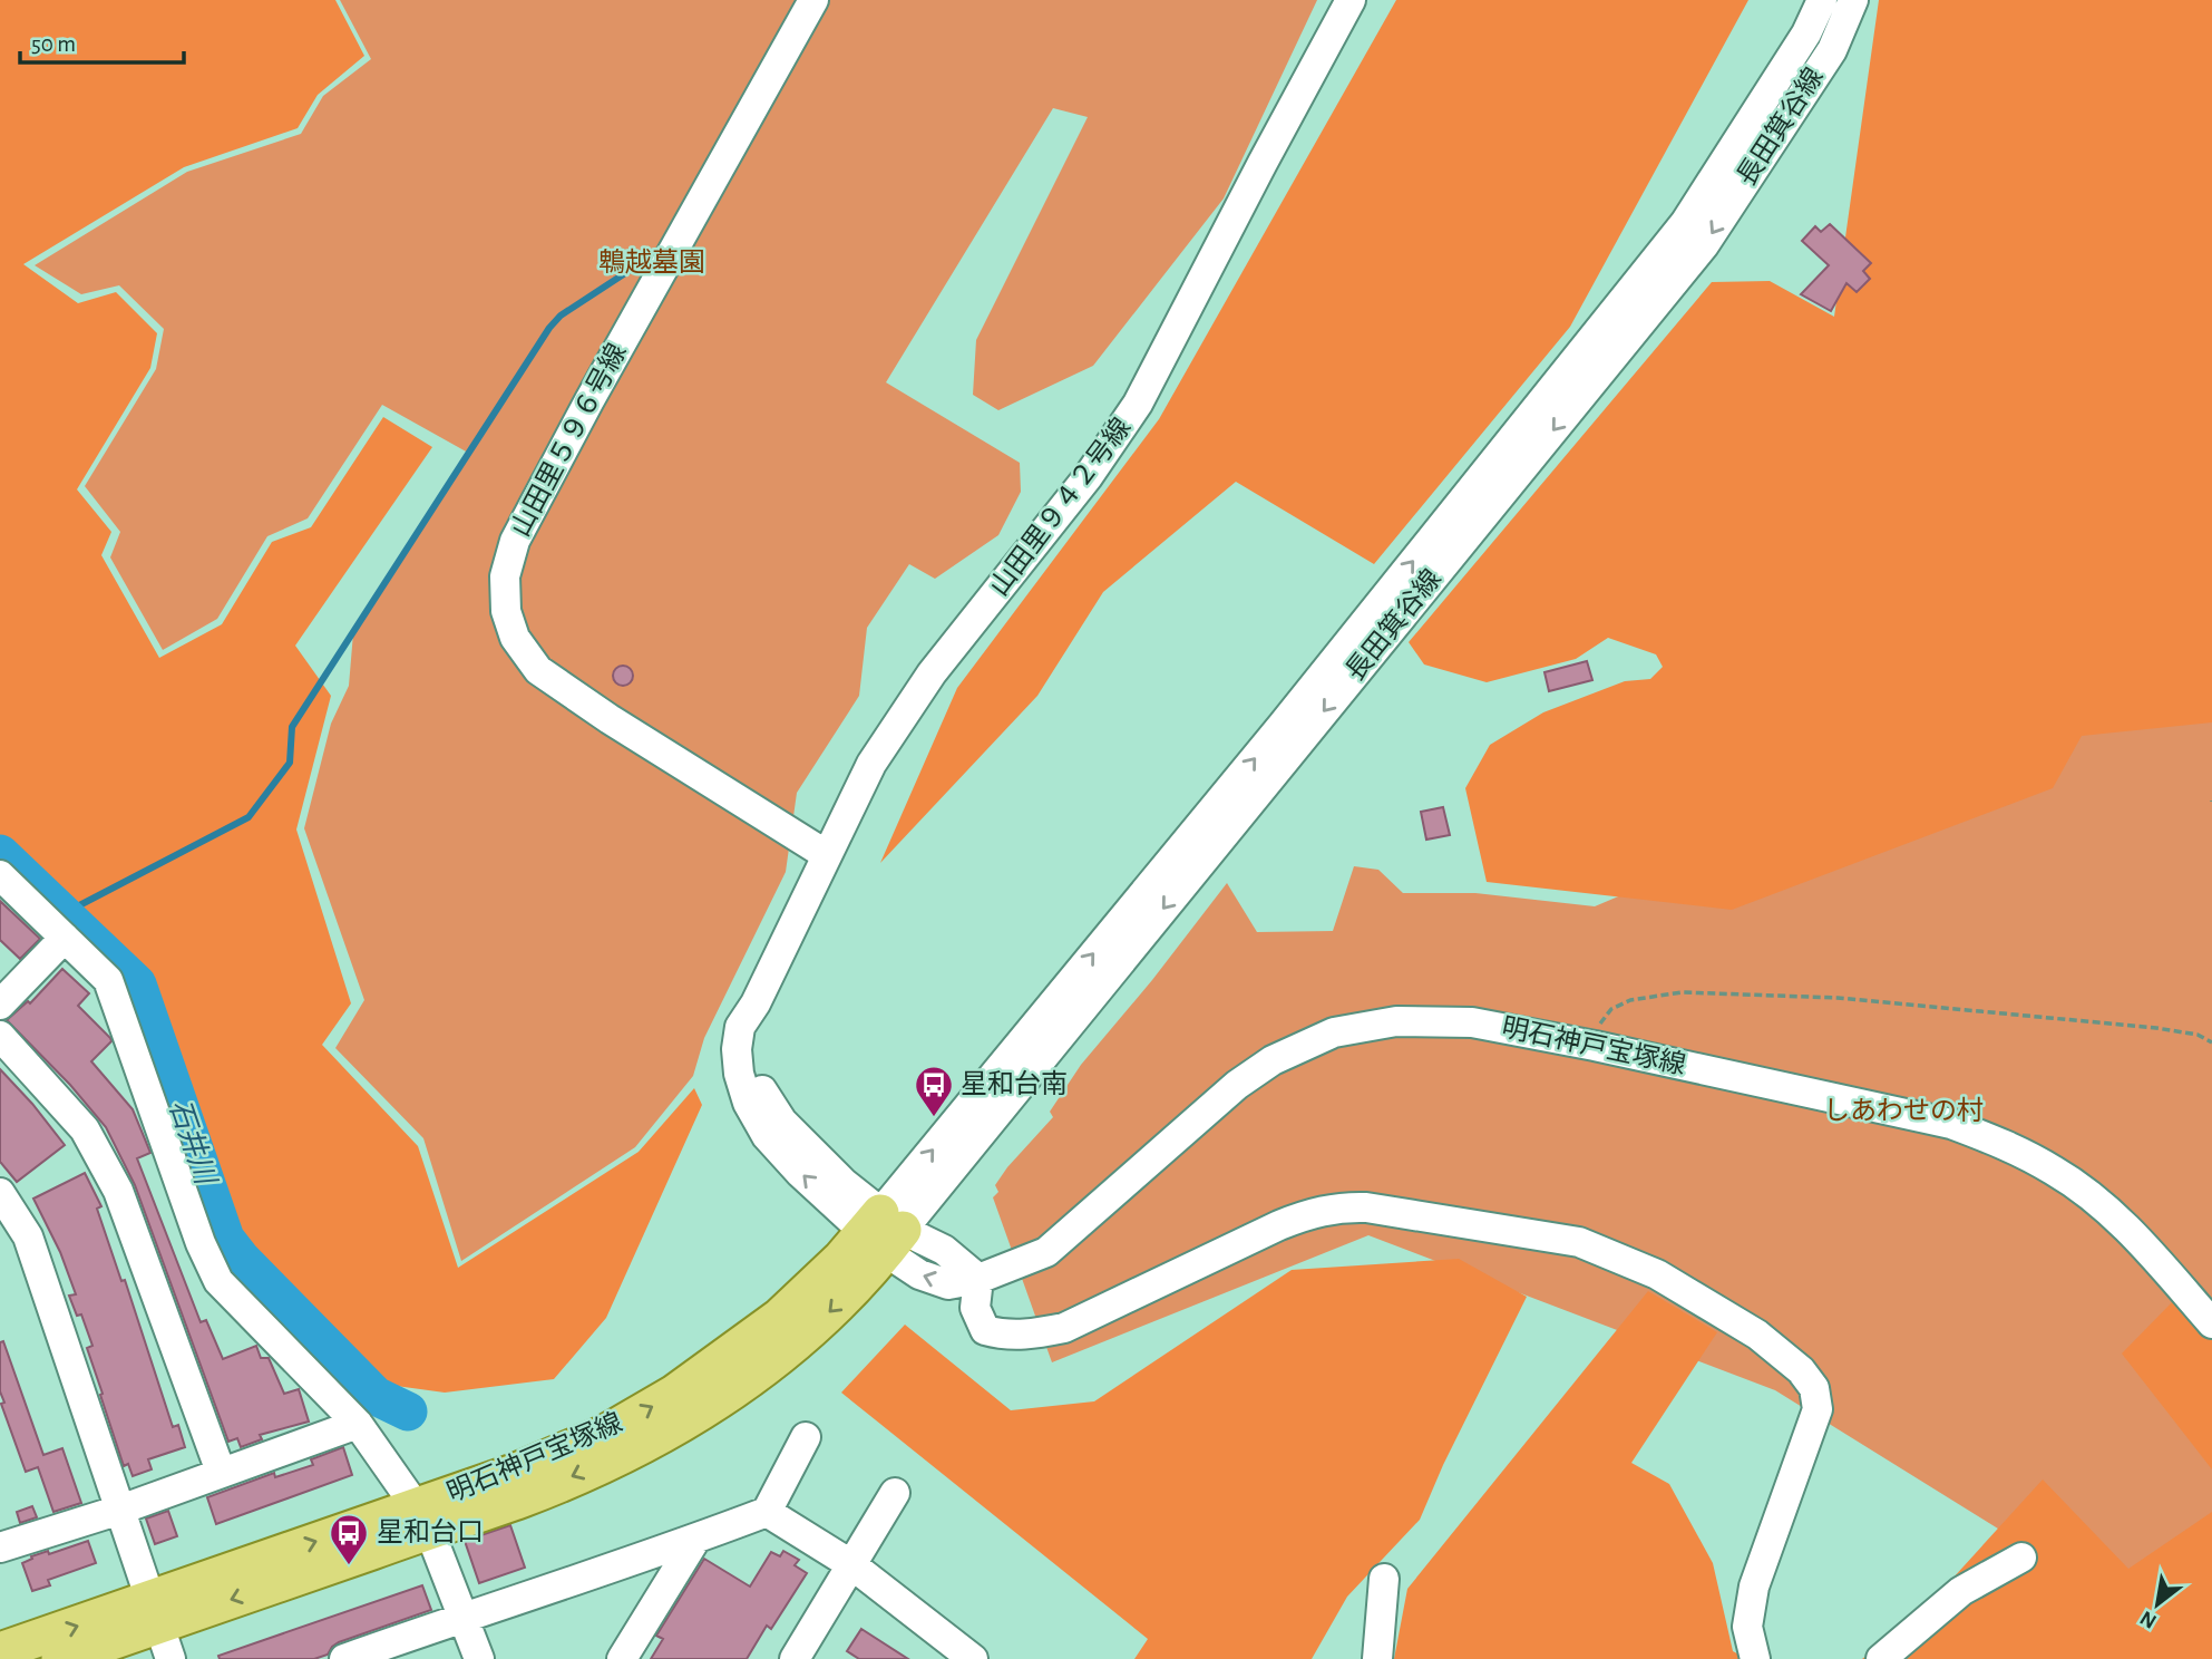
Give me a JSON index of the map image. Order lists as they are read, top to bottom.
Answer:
{
  "streets": {
    "main road": ["明石神戸宝塚線"],
    "street": ["長田箕谷線", "山田里５９６号線", "山田里９４２号線"]
  },
  "crossings": [
    ["長田箕谷線", "山田里９４２号線"],
    ["長田箕谷線", "明石神戸宝塚線"],
    ["山田里５９６号線", "山田里９４２号線"],
    ["山田里９４２号線", "明石神戸宝塚線"]
  ],
  "water": ["石井川"],
  "parks": ["鵯越墓園", "しあわせの村"],
  "places": {
    "bus stop": ["星和台南", "星和台口"]
  },
  "scale_bar": "50 m",
  "north": "bottom left"
}
